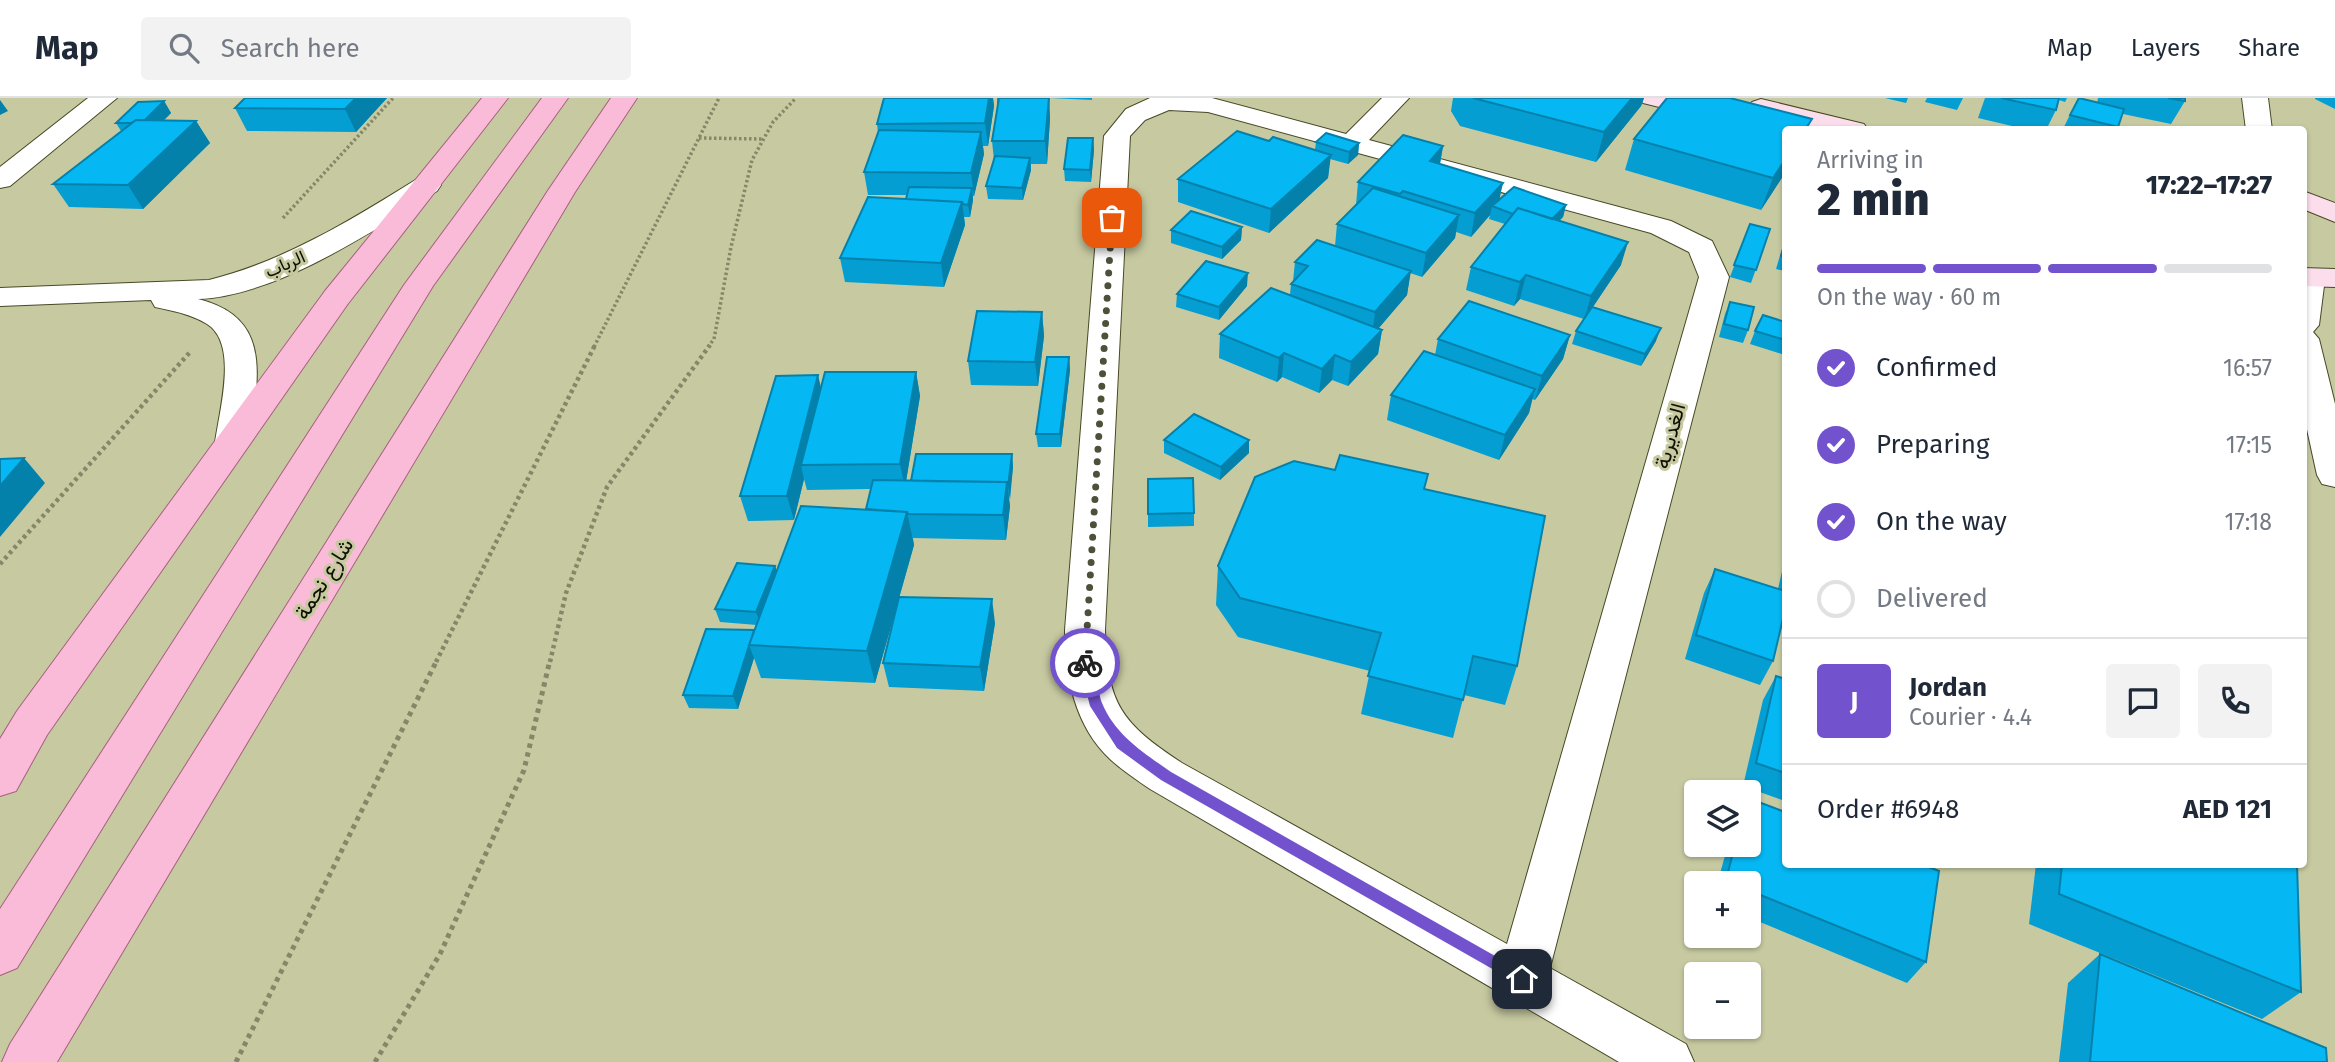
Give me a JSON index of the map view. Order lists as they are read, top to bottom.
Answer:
{
  "streets": {
    "main road": ["شارع نجمة"],
    "street": ["الرباب", "الغديرية"]
  },
  "page": {
    "header": "Map",
    "search": "Search here",
    "nav": ["Map", "Layers", "Share"],
    "heading": ["2 min", "Arriving in", "17:22–17:27"],
    "panel": [
      "Jordan",
      "Courier · 4.4",
      "Order #6948",
      "AED 121"
    ],
    "bar": "On the way · 60 m",
    "list": [
      ["Confirmed", "16:57"],
      ["Preparing", "17:15"],
      ["On the way", "17:18"],
      "Delivered"
    ],
    "round": "J",
    "map_buttons": ["+", "−"]
  }
}
